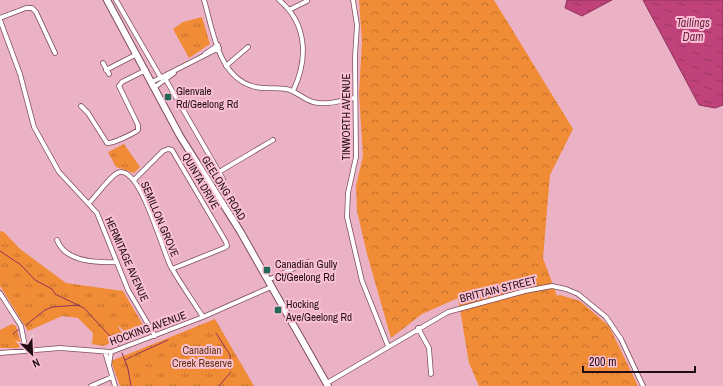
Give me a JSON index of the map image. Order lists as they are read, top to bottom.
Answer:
{
  "streets": {
    "main road": ["GEELONG ROAD"],
    "street": [
      "TINWORTH AVENUE",
      "QUINTA DRIVE",
      "SEMILLON GROVE",
      "HERMITAGE AVENUE",
      "BRITTAIN STREET",
      "HOCKING AVENUE"
    ]
  },
  "crossings": [
    ["TINWORTH AVENUE", "BRITTAIN STREET"],
    ["QUINTA DRIVE", "SEMILLON GROVE"],
    ["GEELONG ROAD", "HOCKING AVENUE"],
    ["SEMILLON GROVE", "HERMITAGE AVENUE"],
    ["SEMILLON GROVE", "HOCKING AVENUE"],
    ["HERMITAGE AVENUE", "HOCKING AVENUE"]
  ],
  "water": ["Tailings Dam"],
  "parks": ["Canadian Creek Reserve"],
  "places": {
    "transit": ["Glenvale Rd/Geelong Rd", "Canadian Gully Ct/Geelong Rd", "Hocking Ave/Geelong Rd"]
  },
  "scale_bar": "200 m",
  "north": "bottom right"
}
